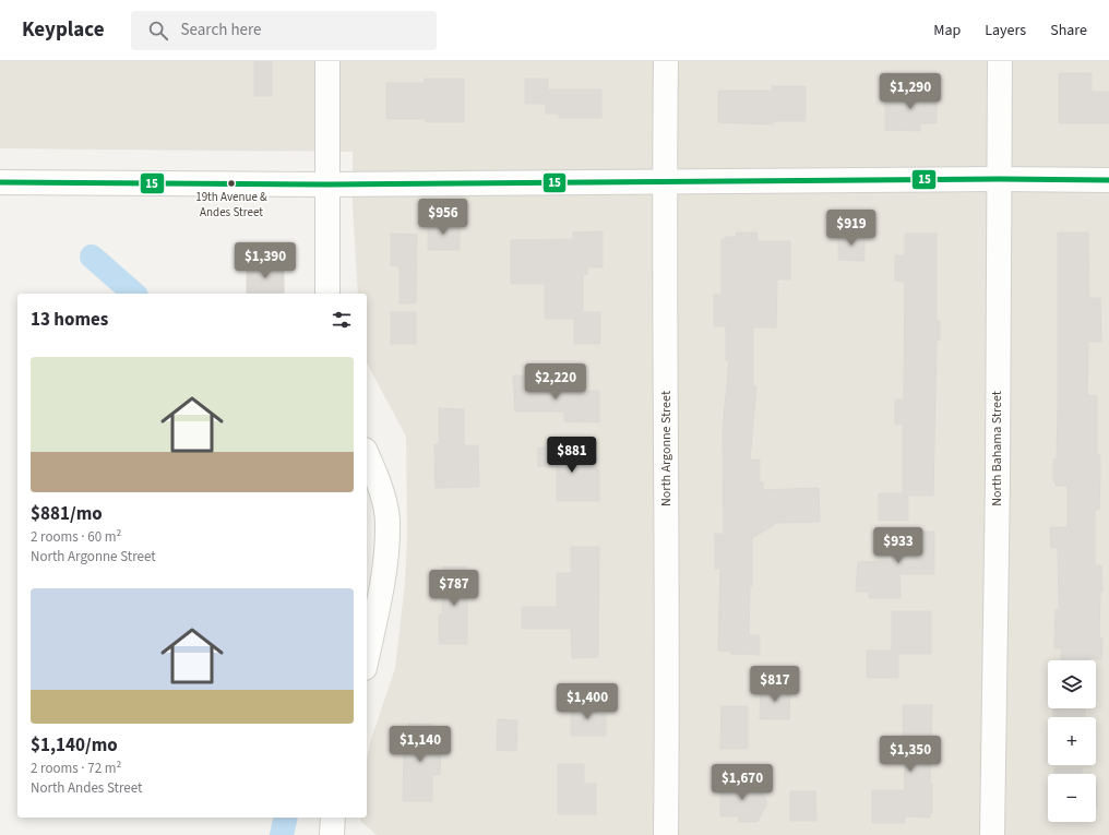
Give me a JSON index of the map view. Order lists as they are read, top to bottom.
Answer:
{
  "streets": {
    "street": ["North Argonne Street", "North Bahama Street"]
  },
  "places": ["19th Avenue & Andes Street"],
  "lines": ["transit line 15"],
  "page": {
    "header": "Keyplace",
    "search": "Search here",
    "nav": ["Map", "Layers", "Share"],
    "price": [
      "$1,290",
      "$956",
      "$919",
      "$1,390",
      "$2,220",
      "$881",
      "$933",
      "$787",
      "$817",
      "$1,400",
      "$1,140",
      "$1,350",
      "$1,670"
    ],
    "heading": "13 homes",
    "list": [
      {
        "name": "$881/mo",
        "note": "2 rooms · 60 m² · North Argonne Street"
      },
      {
        "name": "$1,140/mo",
        "note": "2 rooms · 72 m² · North Andes Street"
      }
    ],
    "map_buttons": ["+", "−"]
  }
}
